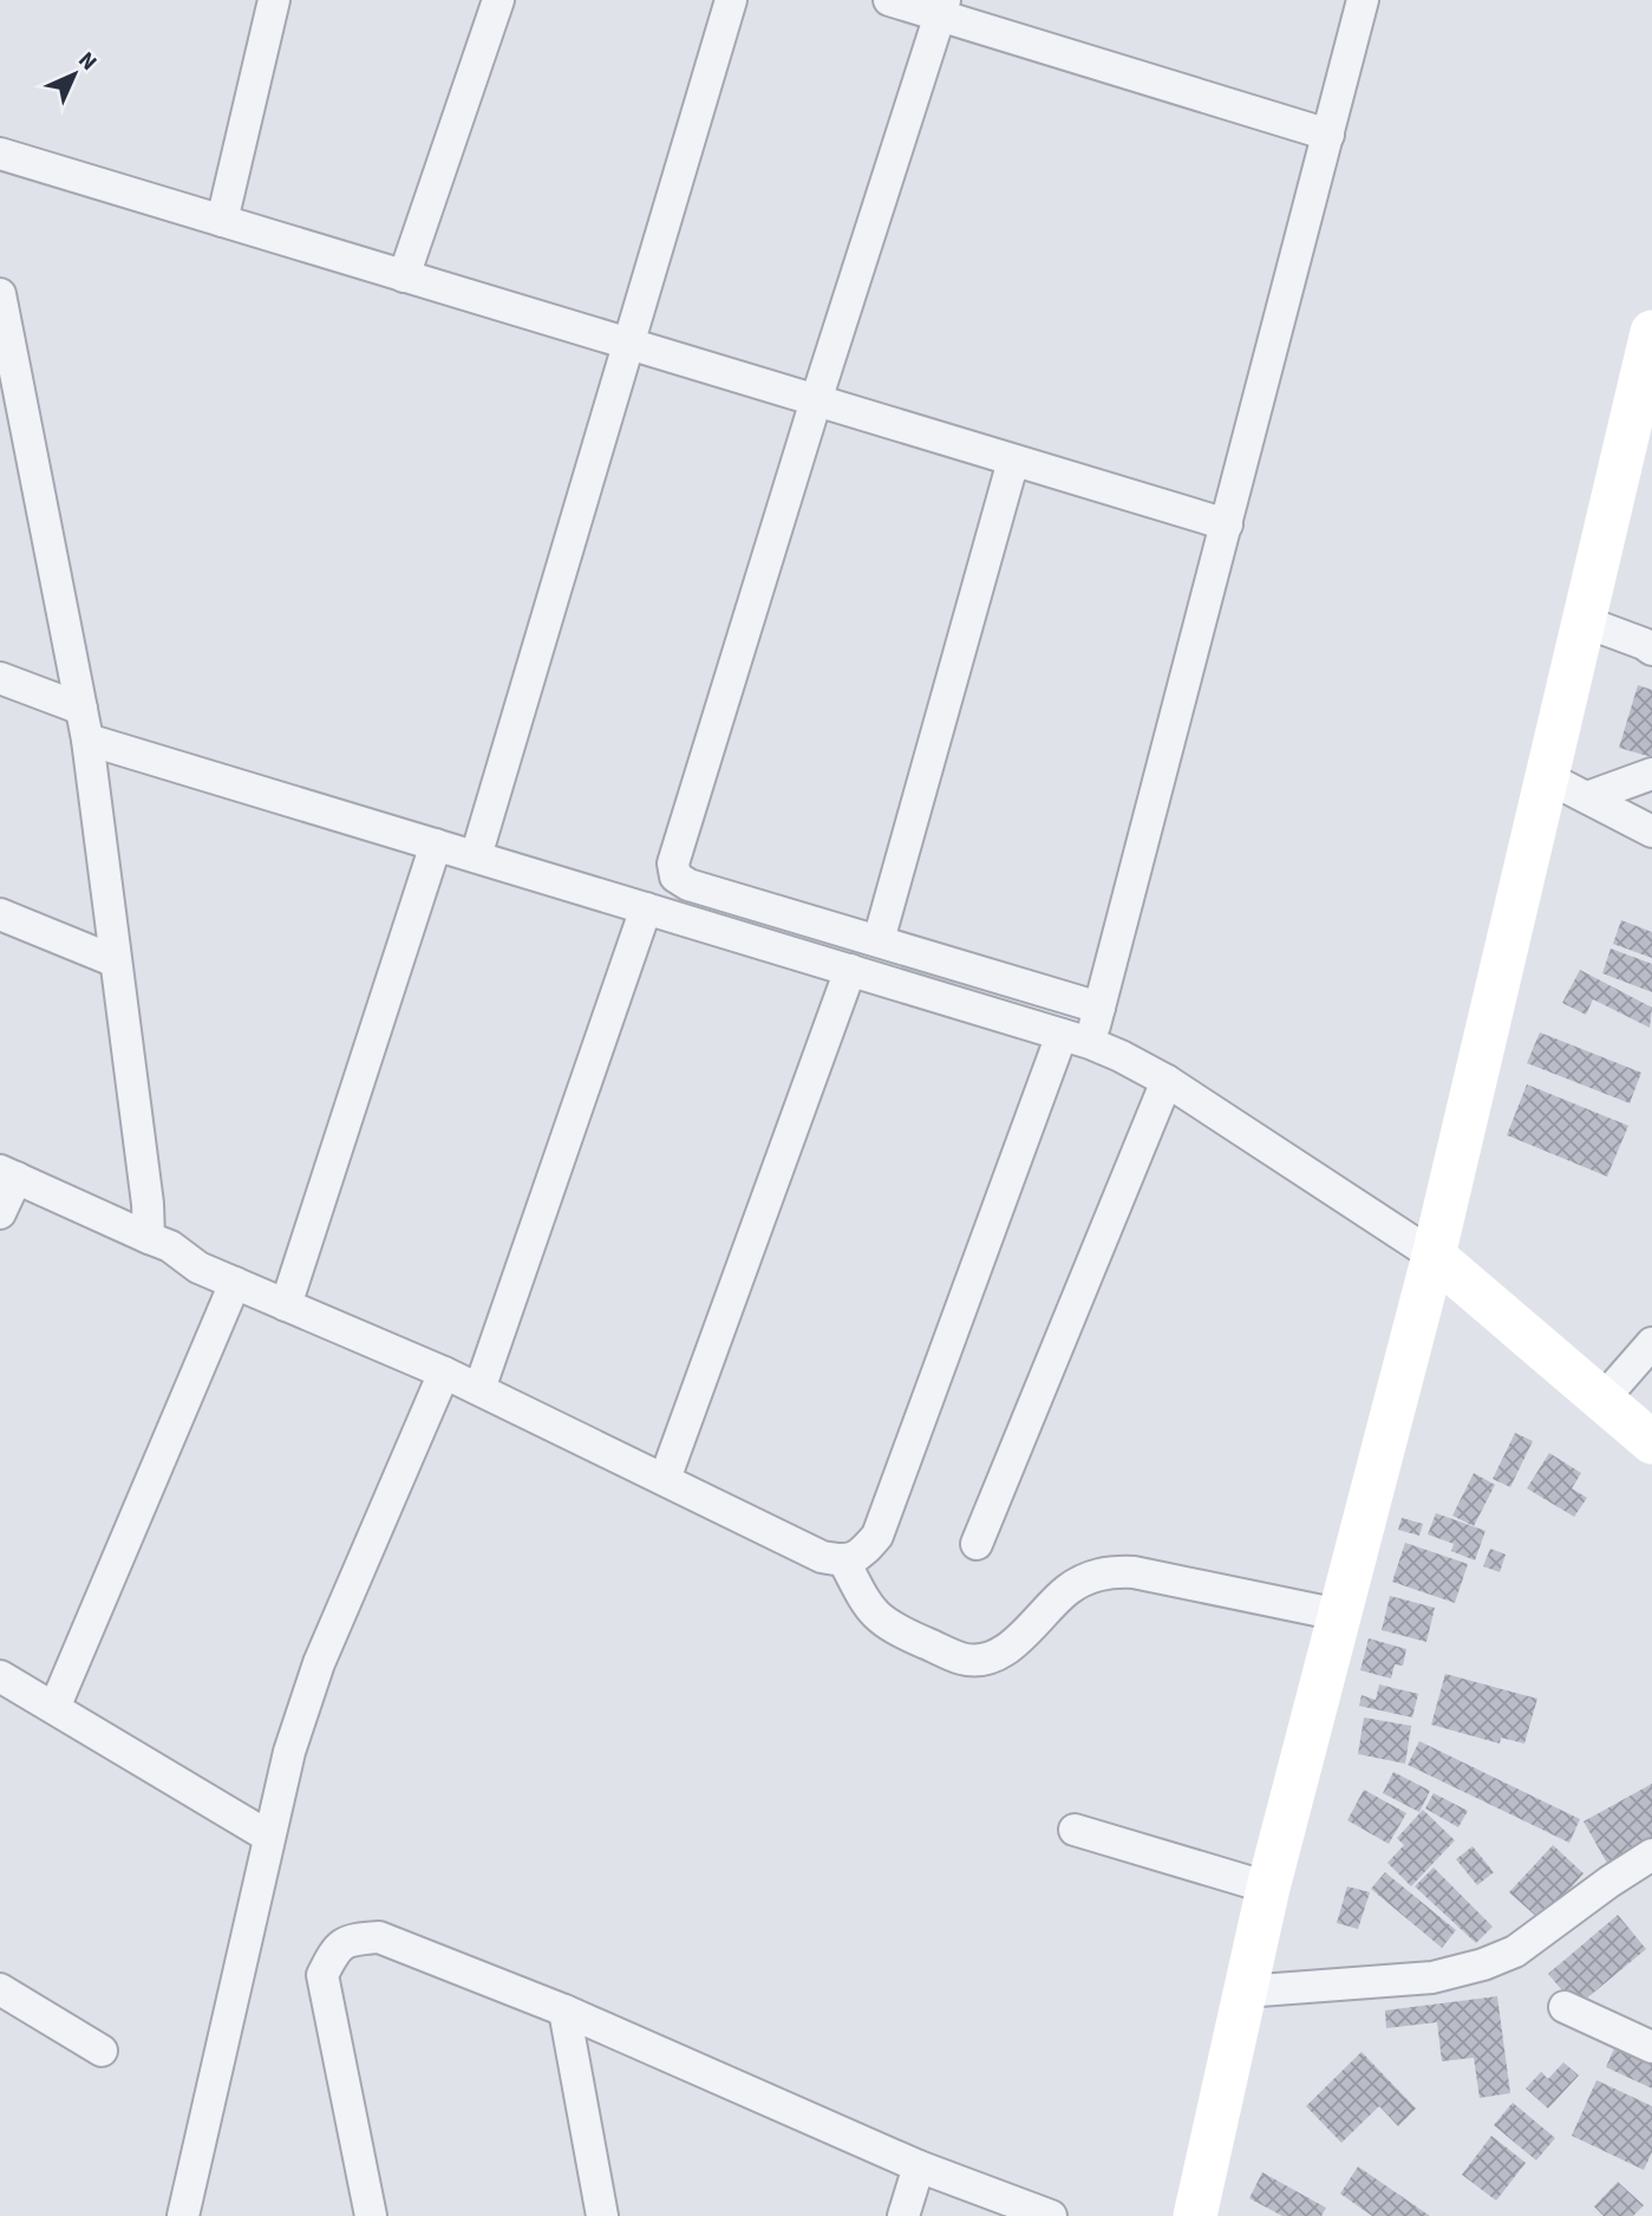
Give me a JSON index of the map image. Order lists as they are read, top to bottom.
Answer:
{
  "north": "top right"
}
